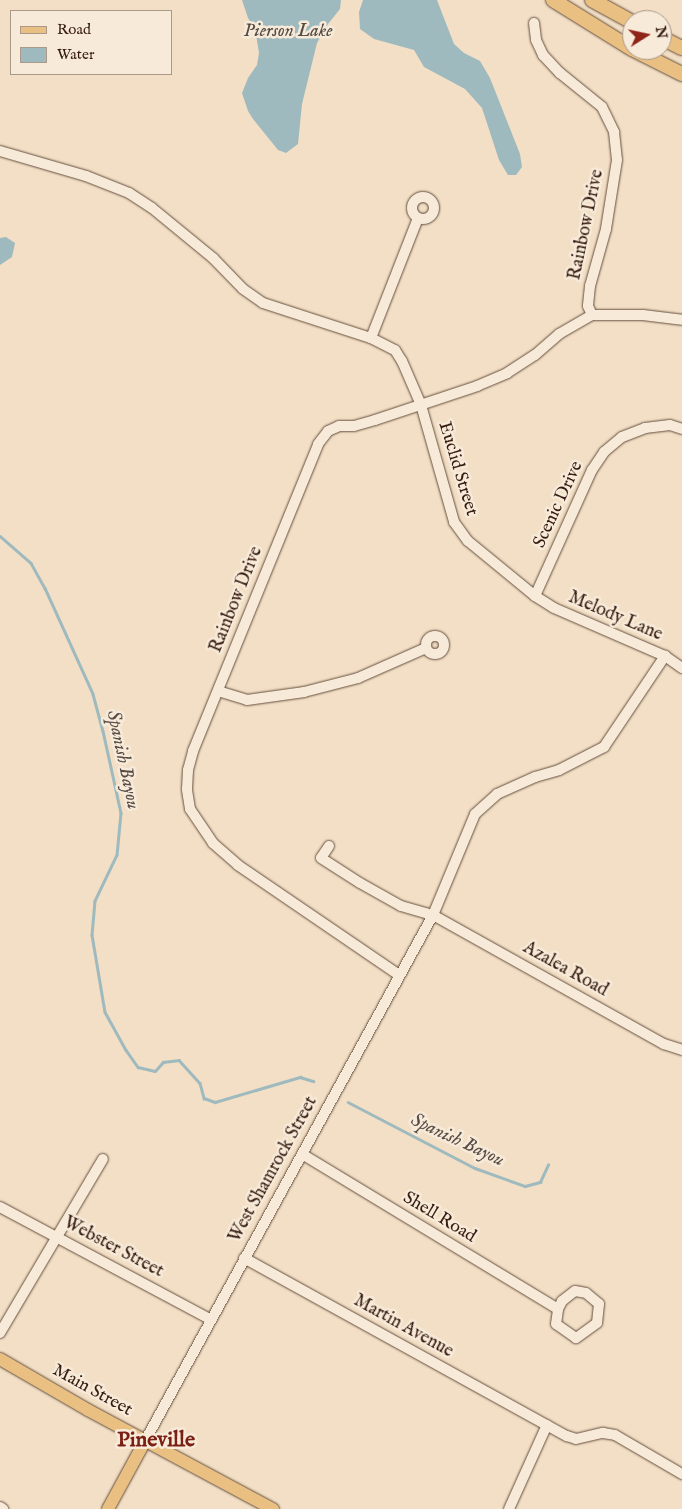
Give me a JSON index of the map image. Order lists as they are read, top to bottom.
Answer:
{
  "streets": {
    "main road": ["Main Street"],
    "street": [
      "Rainbow Drive",
      "Euclid Street",
      "Scenic Drive",
      "Melody Lane",
      "Azalea Road",
      "West Shamrock Street",
      "Shell Road",
      "Webster Street",
      "Martin Avenue"
    ]
  },
  "crossings": [
    ["Rainbow Drive", "Euclid Street"],
    ["Rainbow Drive", "West Shamrock Street"],
    ["Euclid Street", "Scenic Drive"],
    ["Euclid Street", "Melody Lane"],
    ["Scenic Drive", "Melody Lane"],
    ["Melody Lane", "West Shamrock Street"],
    ["Azalea Road", "West Shamrock Street"],
    ["West Shamrock Street", "Shell Road"],
    ["West Shamrock Street", "Webster Street"],
    ["West Shamrock Street", "Martin Avenue"],
    ["West Shamrock Street", "Main Street"]
  ],
  "districts": ["Pineville"],
  "water": ["Pierson Lake", "Spanish Bayou"],
  "legend": ["Road", "Water"],
  "north": "right"
}
